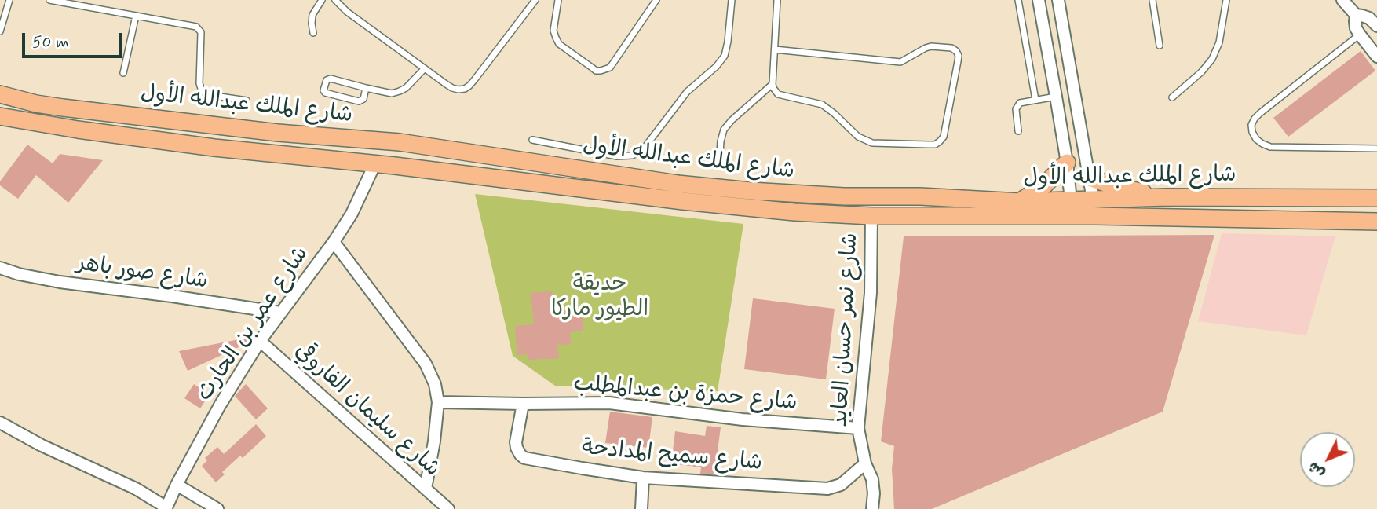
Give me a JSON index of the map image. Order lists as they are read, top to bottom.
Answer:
{
  "streets": {
    "main road": ["شارع الملك عبدالله الأول"],
    "street": [
      "شارع صور باهر",
      "شارع عمر بن الحارث",
      "شارع نمر حسان العايد",
      "شارع حمزة بن عبدالمطلب",
      "شارع سليمان الفاروقي",
      "شارع سميح المدادحة"
    ]
  },
  "crossings": [
    ["شارع الملك عبدالله الأول", "شارع عمر بن الحارث"],
    ["شارع الملك عبدالله الأول", "شارع نمر حسان العايد"],
    ["شارع صور باهر", "شارع عمر بن الحارث"],
    ["شارع عمر بن الحارث", "شارع سليمان الفاروقي"],
    ["شارع نمر حسان العايد", "شارع حمزة بن عبدالمطلب"],
    ["شارع نمر حسان العايد", "شارع سميح المدادحة"],
    ["شارع حمزة بن عبدالمطلب", "شارع سميح المدادحة"]
  ],
  "parks": ["حديقة الطيور ماركا"],
  "scale_bar": "50 m",
  "north": "bottom left"
}
